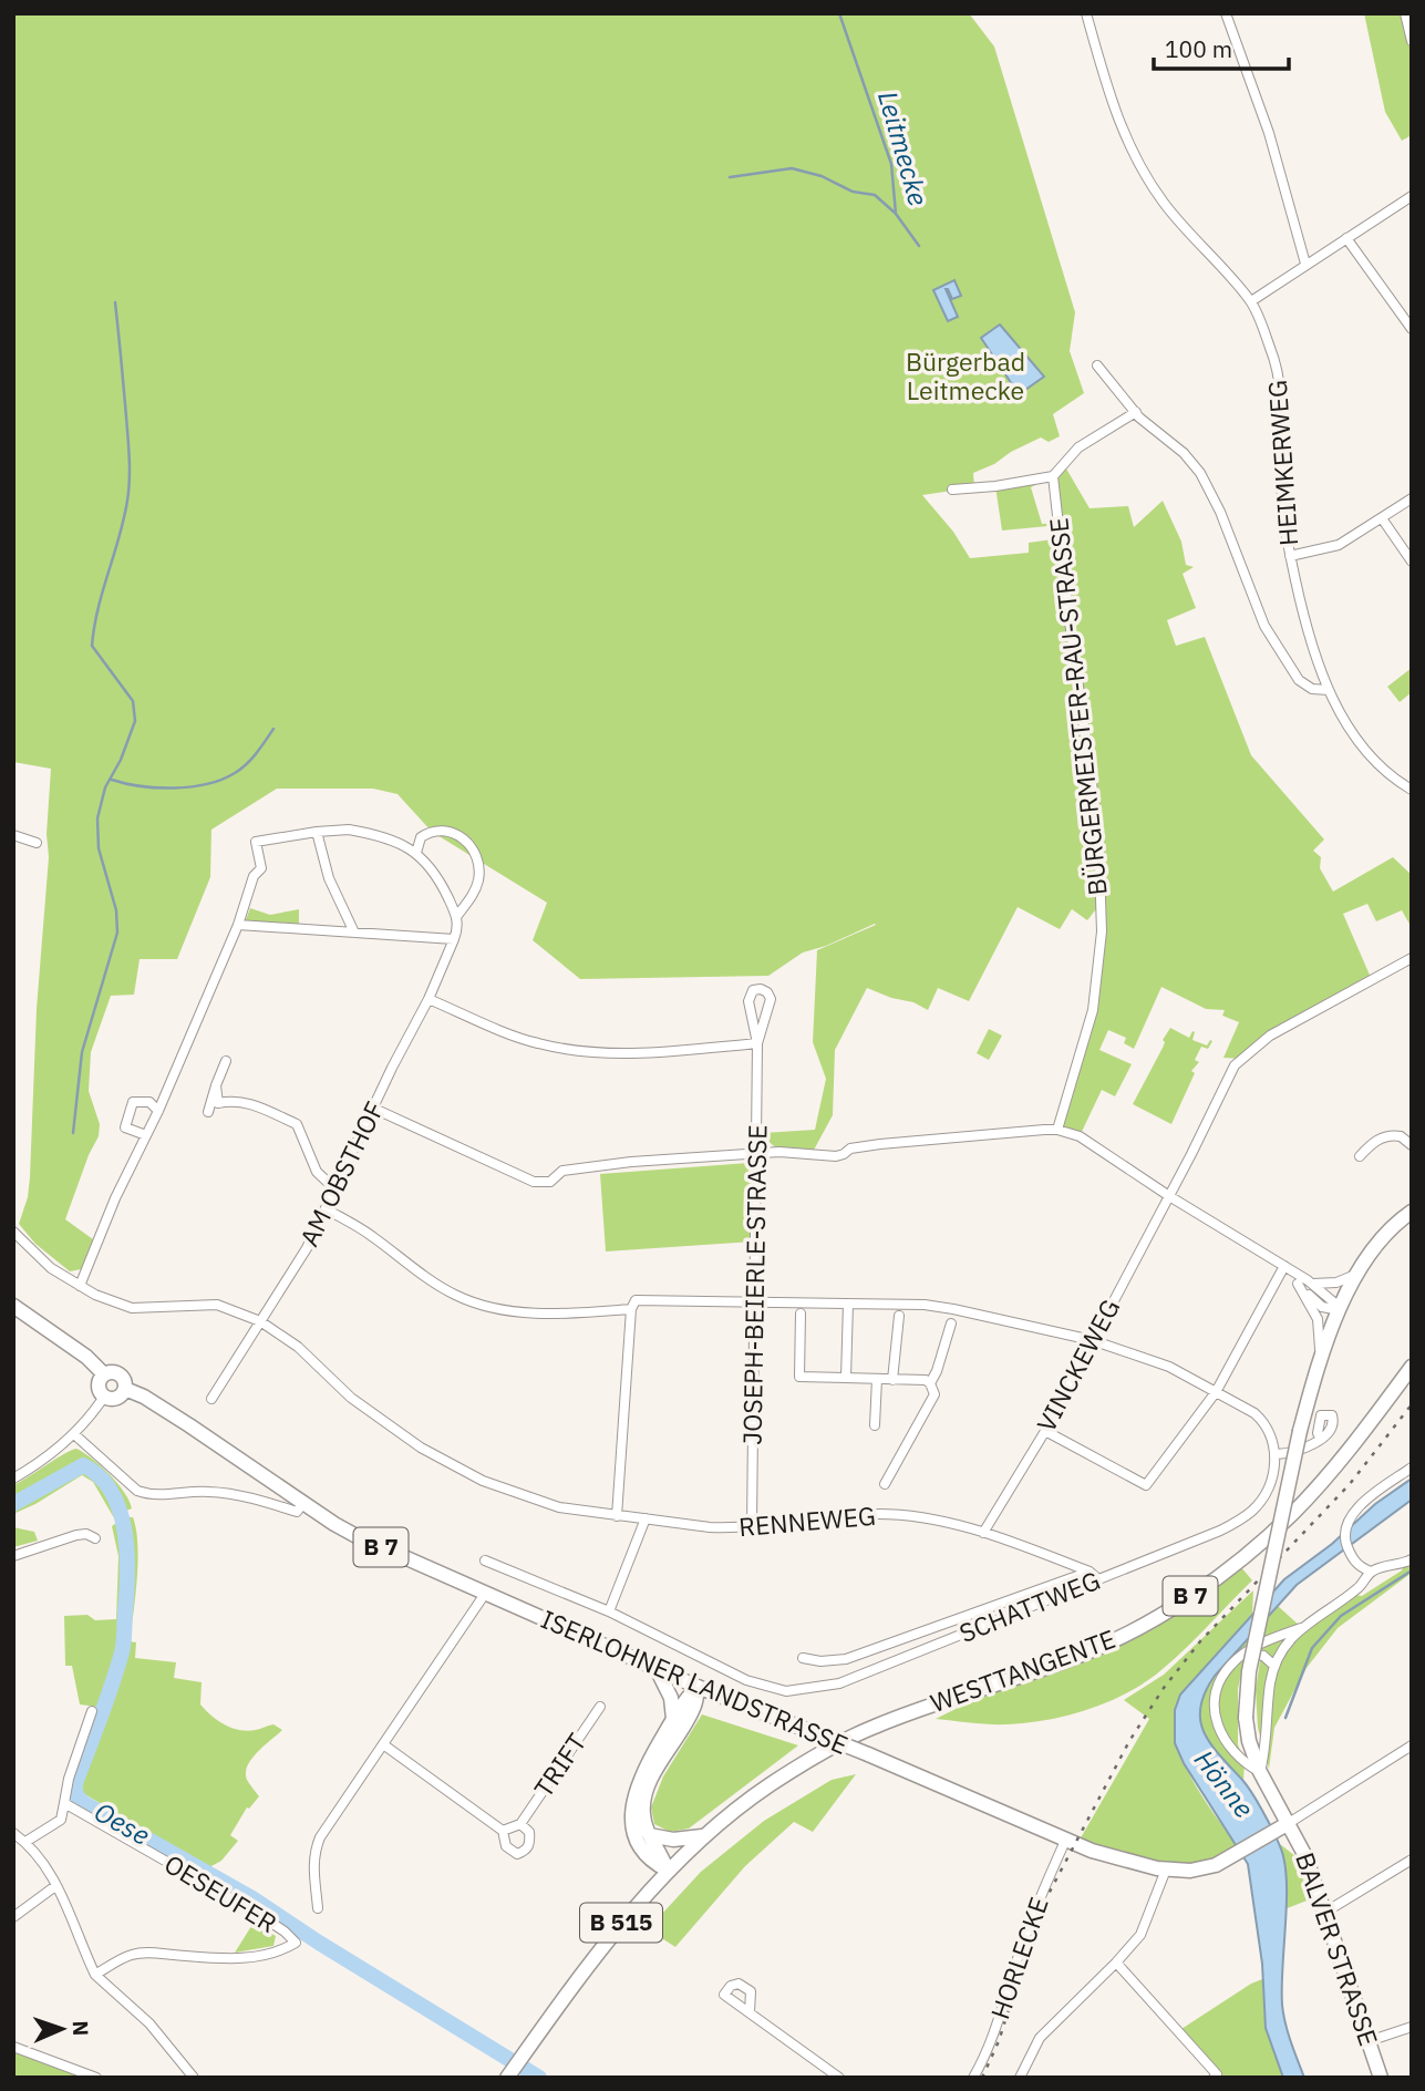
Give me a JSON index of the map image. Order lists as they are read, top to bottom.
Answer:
{
  "streets": {
    "main road": [
      "B 7",
      "WESTTANGENTE",
      "ISERLOHNER LANDSTRASSE",
      "B 515",
      "BALVER STRASSE"
    ],
    "street": [
      "HEIMKERWEG",
      "BÜRGERMEISTER-RAU-STRASSE",
      "AM OBSTHOF",
      "JOSEPH-BEIERLE-STRASSE",
      "VINCKEWEG",
      "RENNEWEG",
      "SCHATTWEG",
      "TRIFT",
      "OESEUFER",
      "HORLECKE"
    ]
  },
  "crossings": [
    ["AM OBSTHOF", "RENNEWEG"],
    ["JOSEPH-BEIERLE-STRASSE", "RENNEWEG"],
    ["VINCKEWEG", "RENNEWEG"],
    ["RENNEWEG", "SCHATTWEG"],
    ["B 7", "ISERLOHNER LANDSTRASSE"],
    ["WESTTANGENTE", "B 515"],
    ["ISERLOHNER LANDSTRASSE", "BALVER STRASSE"],
    ["ISERLOHNER LANDSTRASSE", "HORLECKE"]
  ],
  "water": ["Leitmecke", "Hönne", "Oese"],
  "parks": ["Bürgerbad Leitmecke"],
  "scale_bar": "100 m",
  "north": "right"
}
